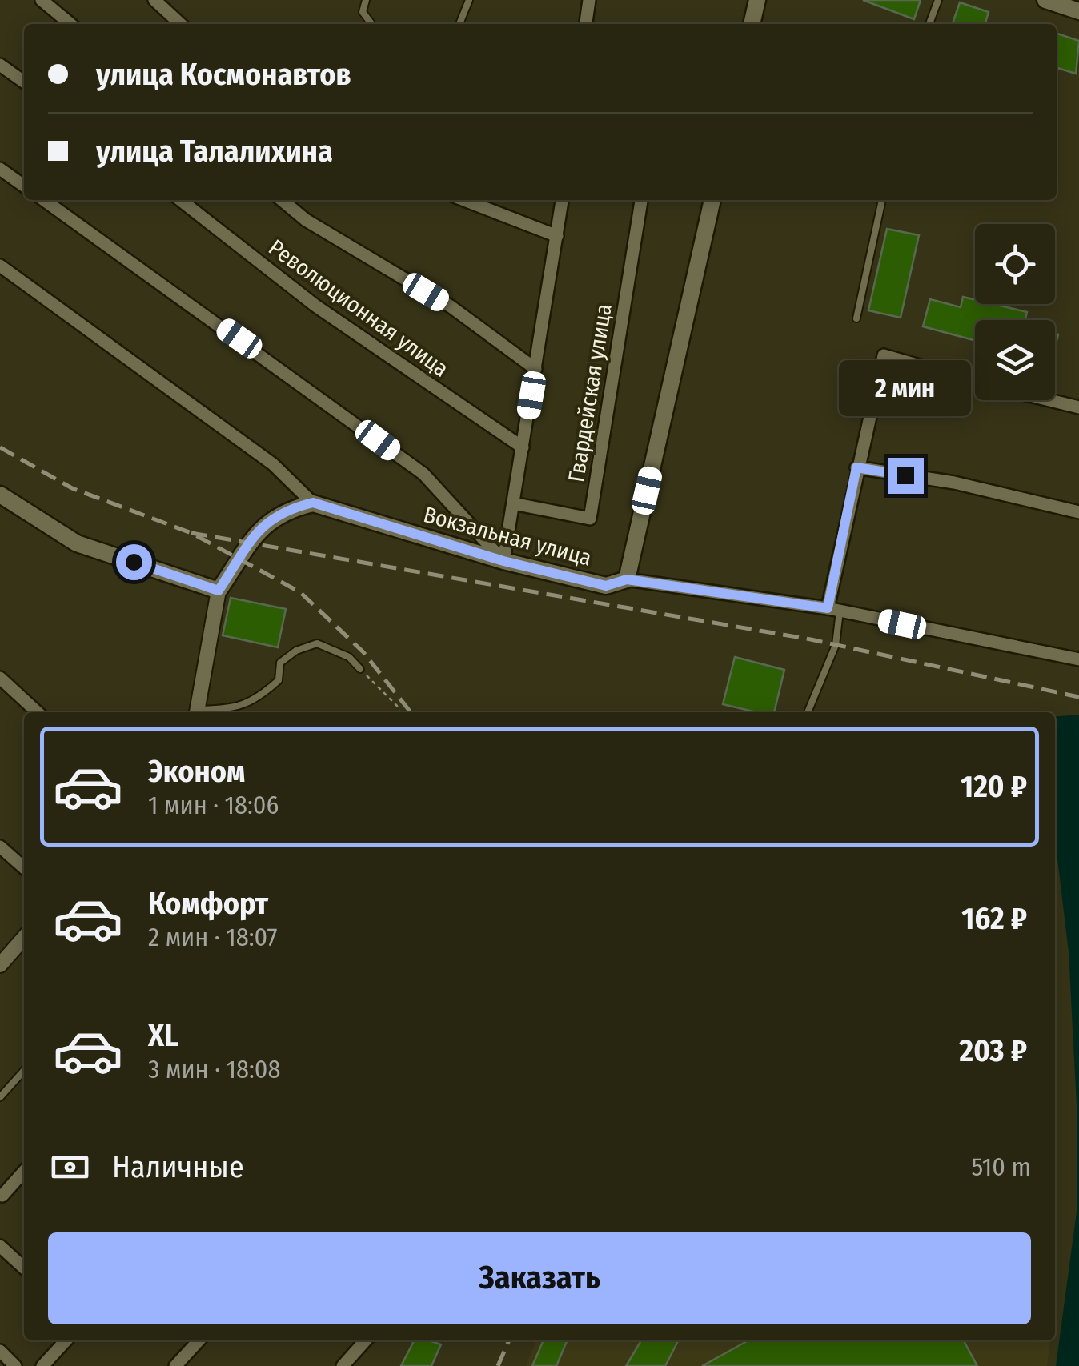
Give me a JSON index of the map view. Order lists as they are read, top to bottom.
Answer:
{
  "streets": {
    "main road": ["Вокзальная улица"],
    "street": ["Революционная улица", "Гвардейская улица"]
  },
  "page": {
    "banner": ["улица Космонавтов", "улица Талалихина"],
    "bubble": "2 мин",
    "list": [
      {
        "name": "Эконом",
        "note": "1 мин · 18:06",
        "value": "120 ₽"
      },
      {
        "name": "Комфорт",
        "note": "2 мин · 18:07",
        "value": "162 ₽"
      },
      {
        "name": "XL",
        "note": "3 мин · 18:08",
        "value": "203 ₽"
      }
    ],
    "pay": ["Наличные", "510 m"],
    "buttons": "Заказать"
  }
}
